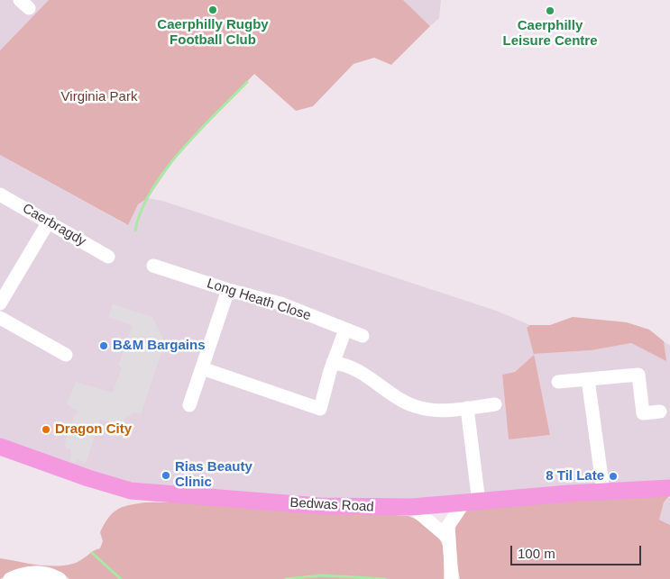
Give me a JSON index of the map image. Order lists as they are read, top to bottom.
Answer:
{
  "streets": {
    "main road": ["Bedwas Road"],
    "street": ["Caerbragdy", "Long Heath Close"]
  },
  "parks": ["Virginia Park"],
  "places": [
    "Caerphilly Rugby Football Club",
    "Caerphilly Leisure Centre",
    "B&M Bargains",
    "Dragon City",
    "Rias Beauty Clinic",
    "8 Til Late"
  ],
  "scale_bar": "100 m"
}
